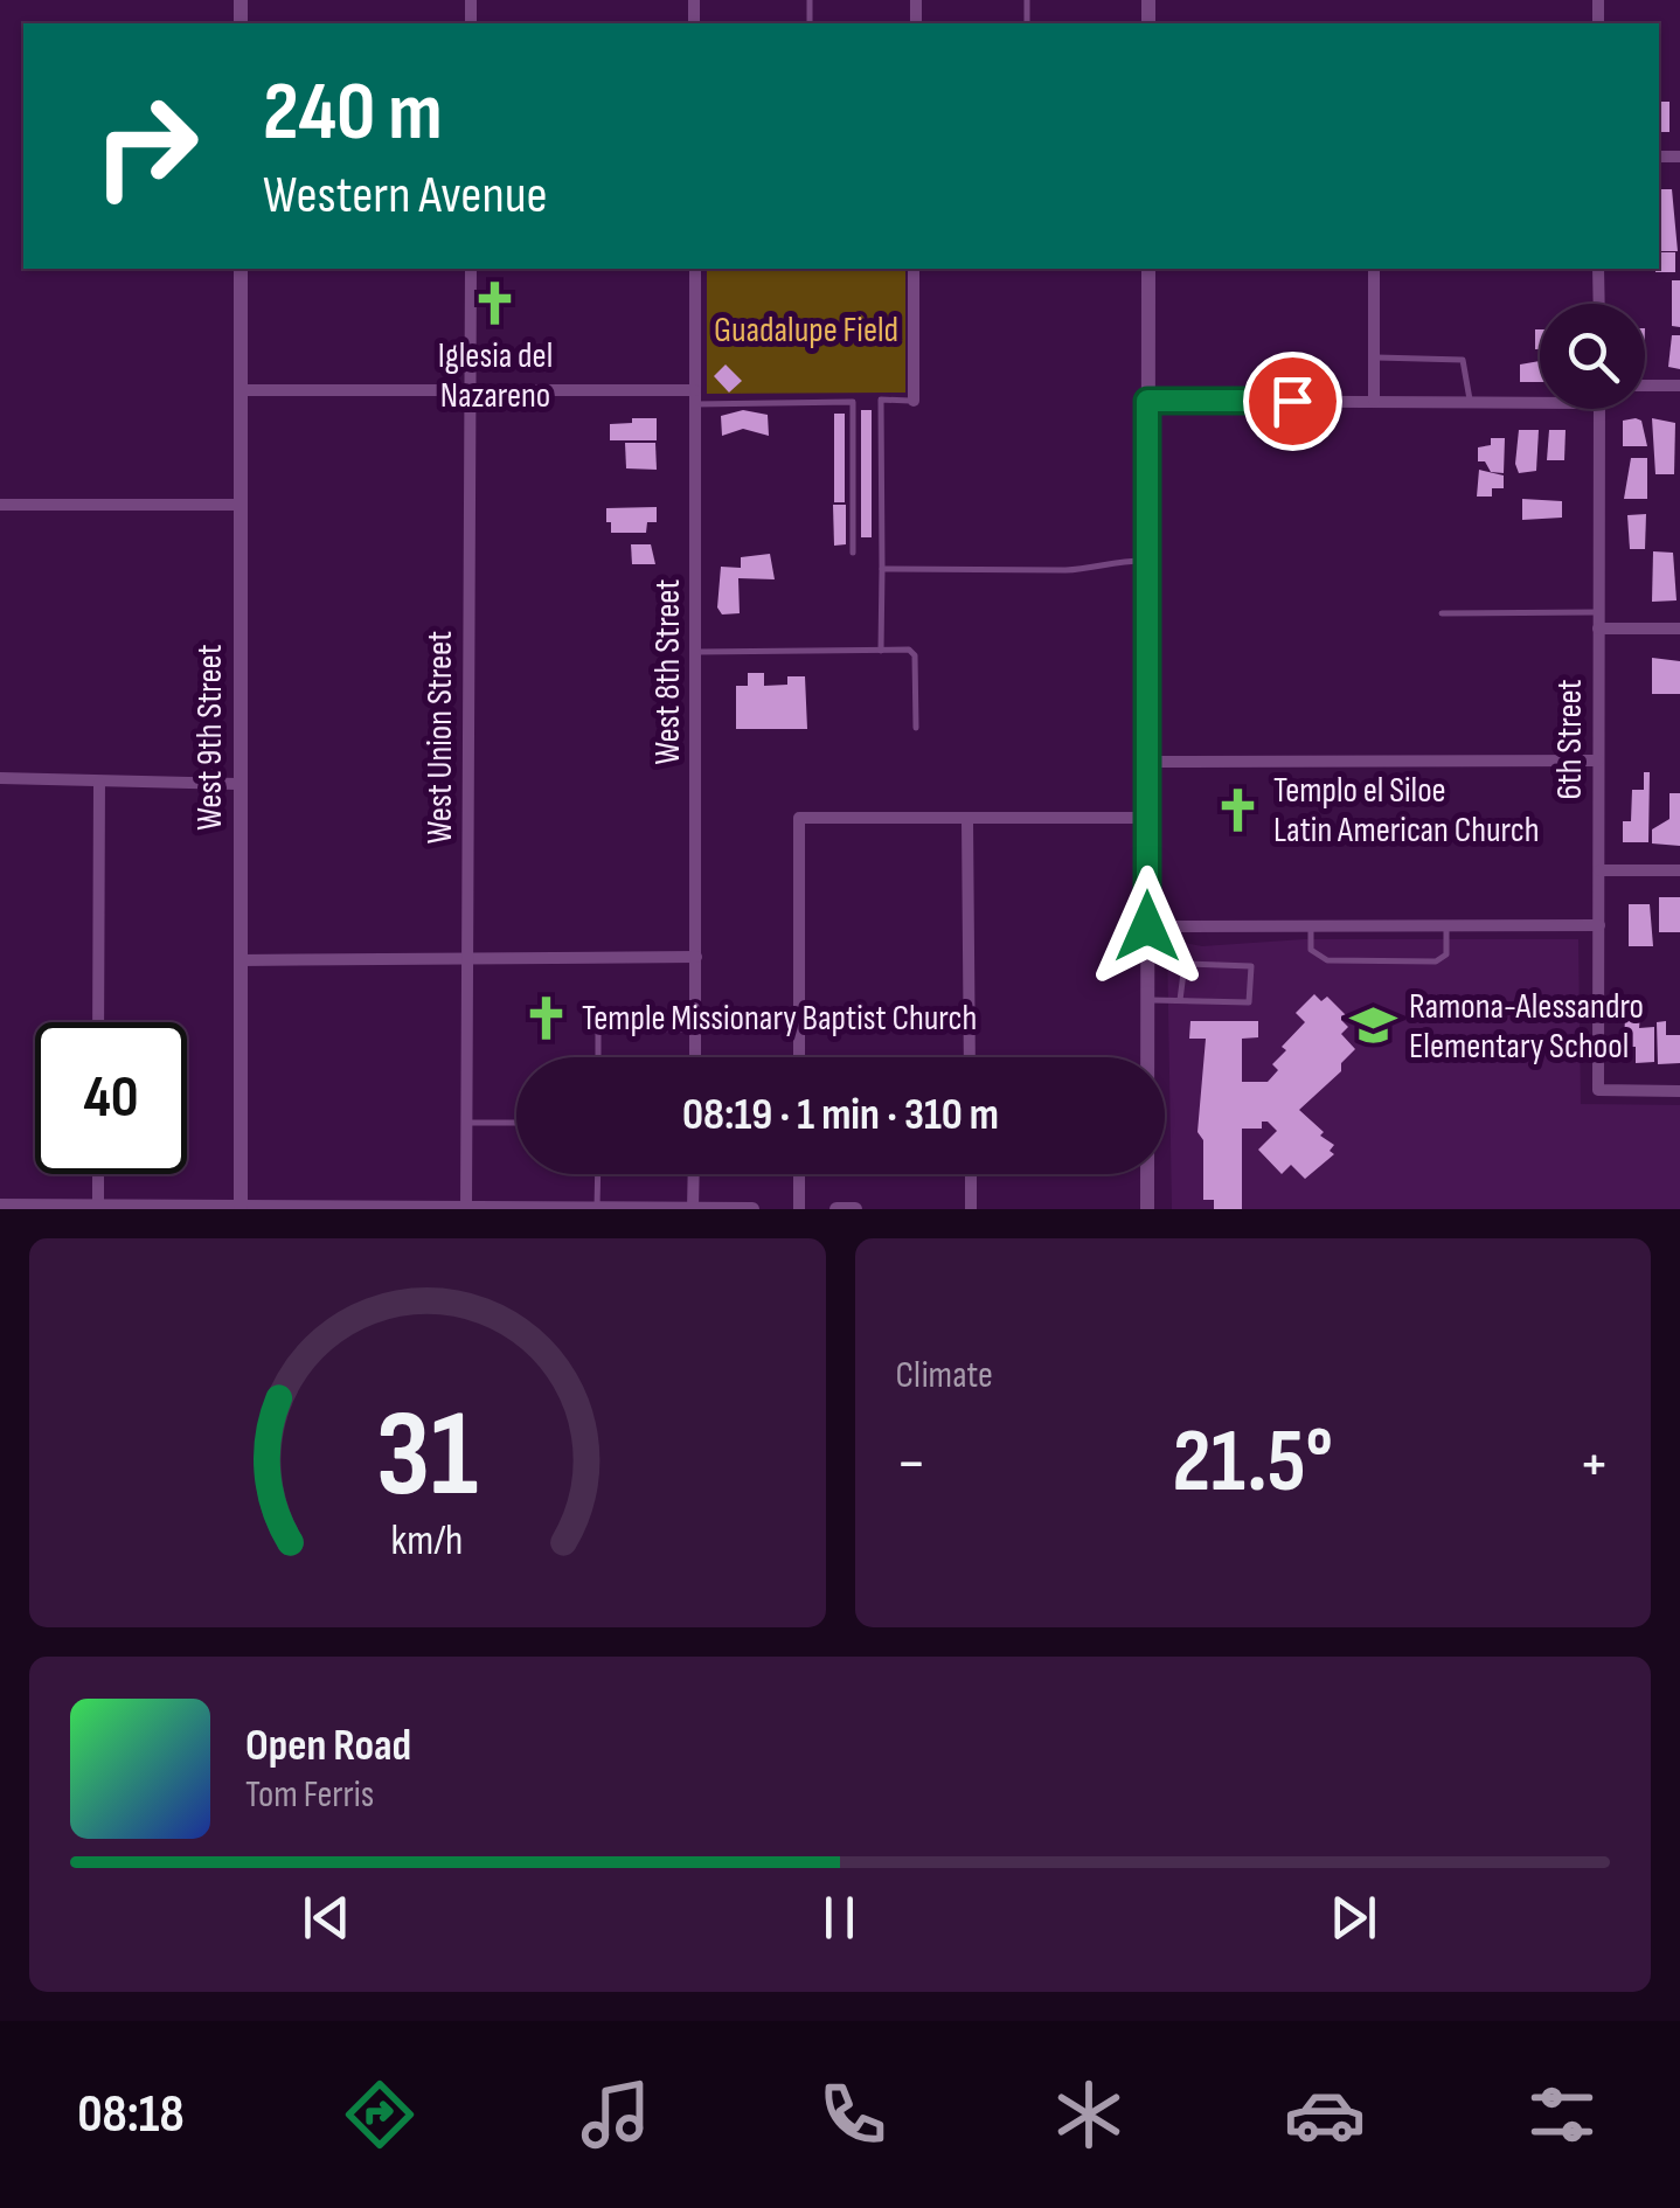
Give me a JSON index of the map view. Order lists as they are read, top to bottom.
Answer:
{
  "streets": {
    "street": [
      "West 8th Street",
      "West 9th Street",
      "West Union Street",
      "6th Street"
    ]
  },
  "parks": ["Guadalupe Field"],
  "places": {
    "church": ["Iglesia del Nazareno", "Templo el Siloe Latin American Church", "Temple Missionary Baptist Church"],
    "school or university": ["Ramona-Alessandro Elementary School"]
  },
  "page": {
    "turn": ["240 m", "Western Avenue"],
    "limit": "40",
    "trip": "08:19 · 1 min · 310 m",
    "tile": "Climate",
    "heat": ["−", "21.5°", "+"],
    "song": ["Open Road", "Tom Ferris"],
    "tabs": "08:18",
    "gauge": ["31", "km/h"]
  }
}
